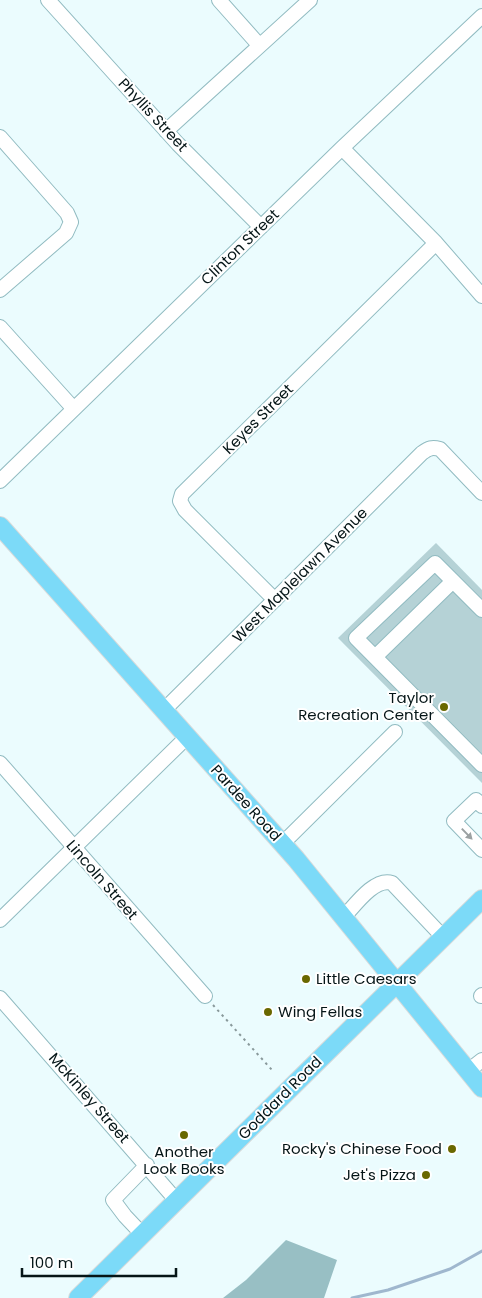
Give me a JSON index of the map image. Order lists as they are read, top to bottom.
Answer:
{
  "streets": {
    "main road": ["Pardee Road", "Goddard Road"],
    "street": [
      "Phyllis Street",
      "Clinton Street",
      "Keyes Street",
      "West Maplelawn Avenue",
      "Lincoln Street",
      "McKinley Street"
    ]
  },
  "crossings": [
    ["Phyllis Street", "Clinton Street"],
    ["Keyes Street", "West Maplelawn Avenue"],
    ["West Maplelawn Avenue", "Pardee Road"],
    ["Pardee Road", "Goddard Road"],
    ["McKinley Street", "Goddard Road"]
  ],
  "places": [
    "Taylor Recreation Center",
    "Little Caesars",
    "Wing Fellas",
    "Another Look Books",
    "Rocky's Chinese Food",
    "Jet's Pizza"
  ],
  "scale_bar": "100 m"
}
